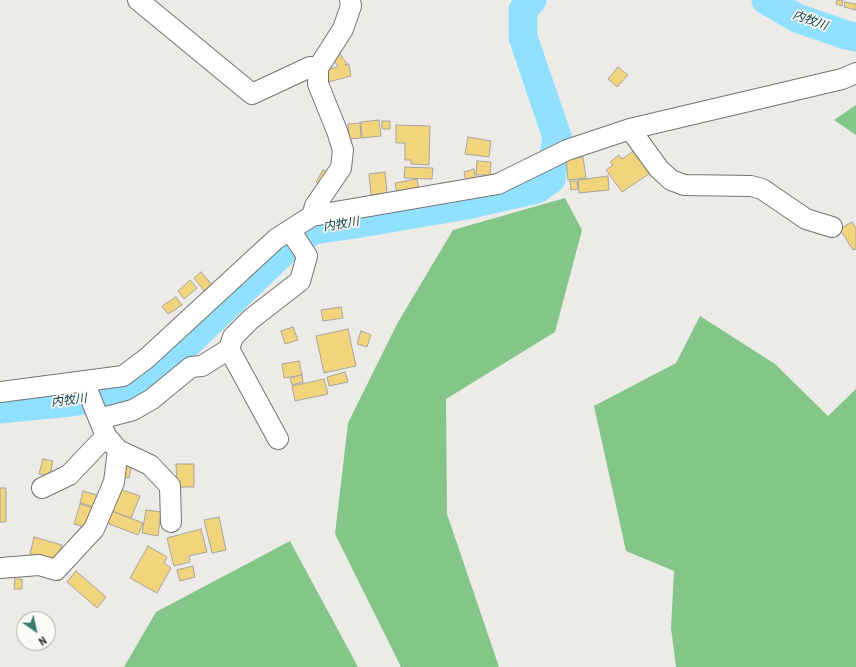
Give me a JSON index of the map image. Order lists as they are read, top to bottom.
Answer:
{
  "water": ["内牧川"],
  "north": "bottom right"
}
